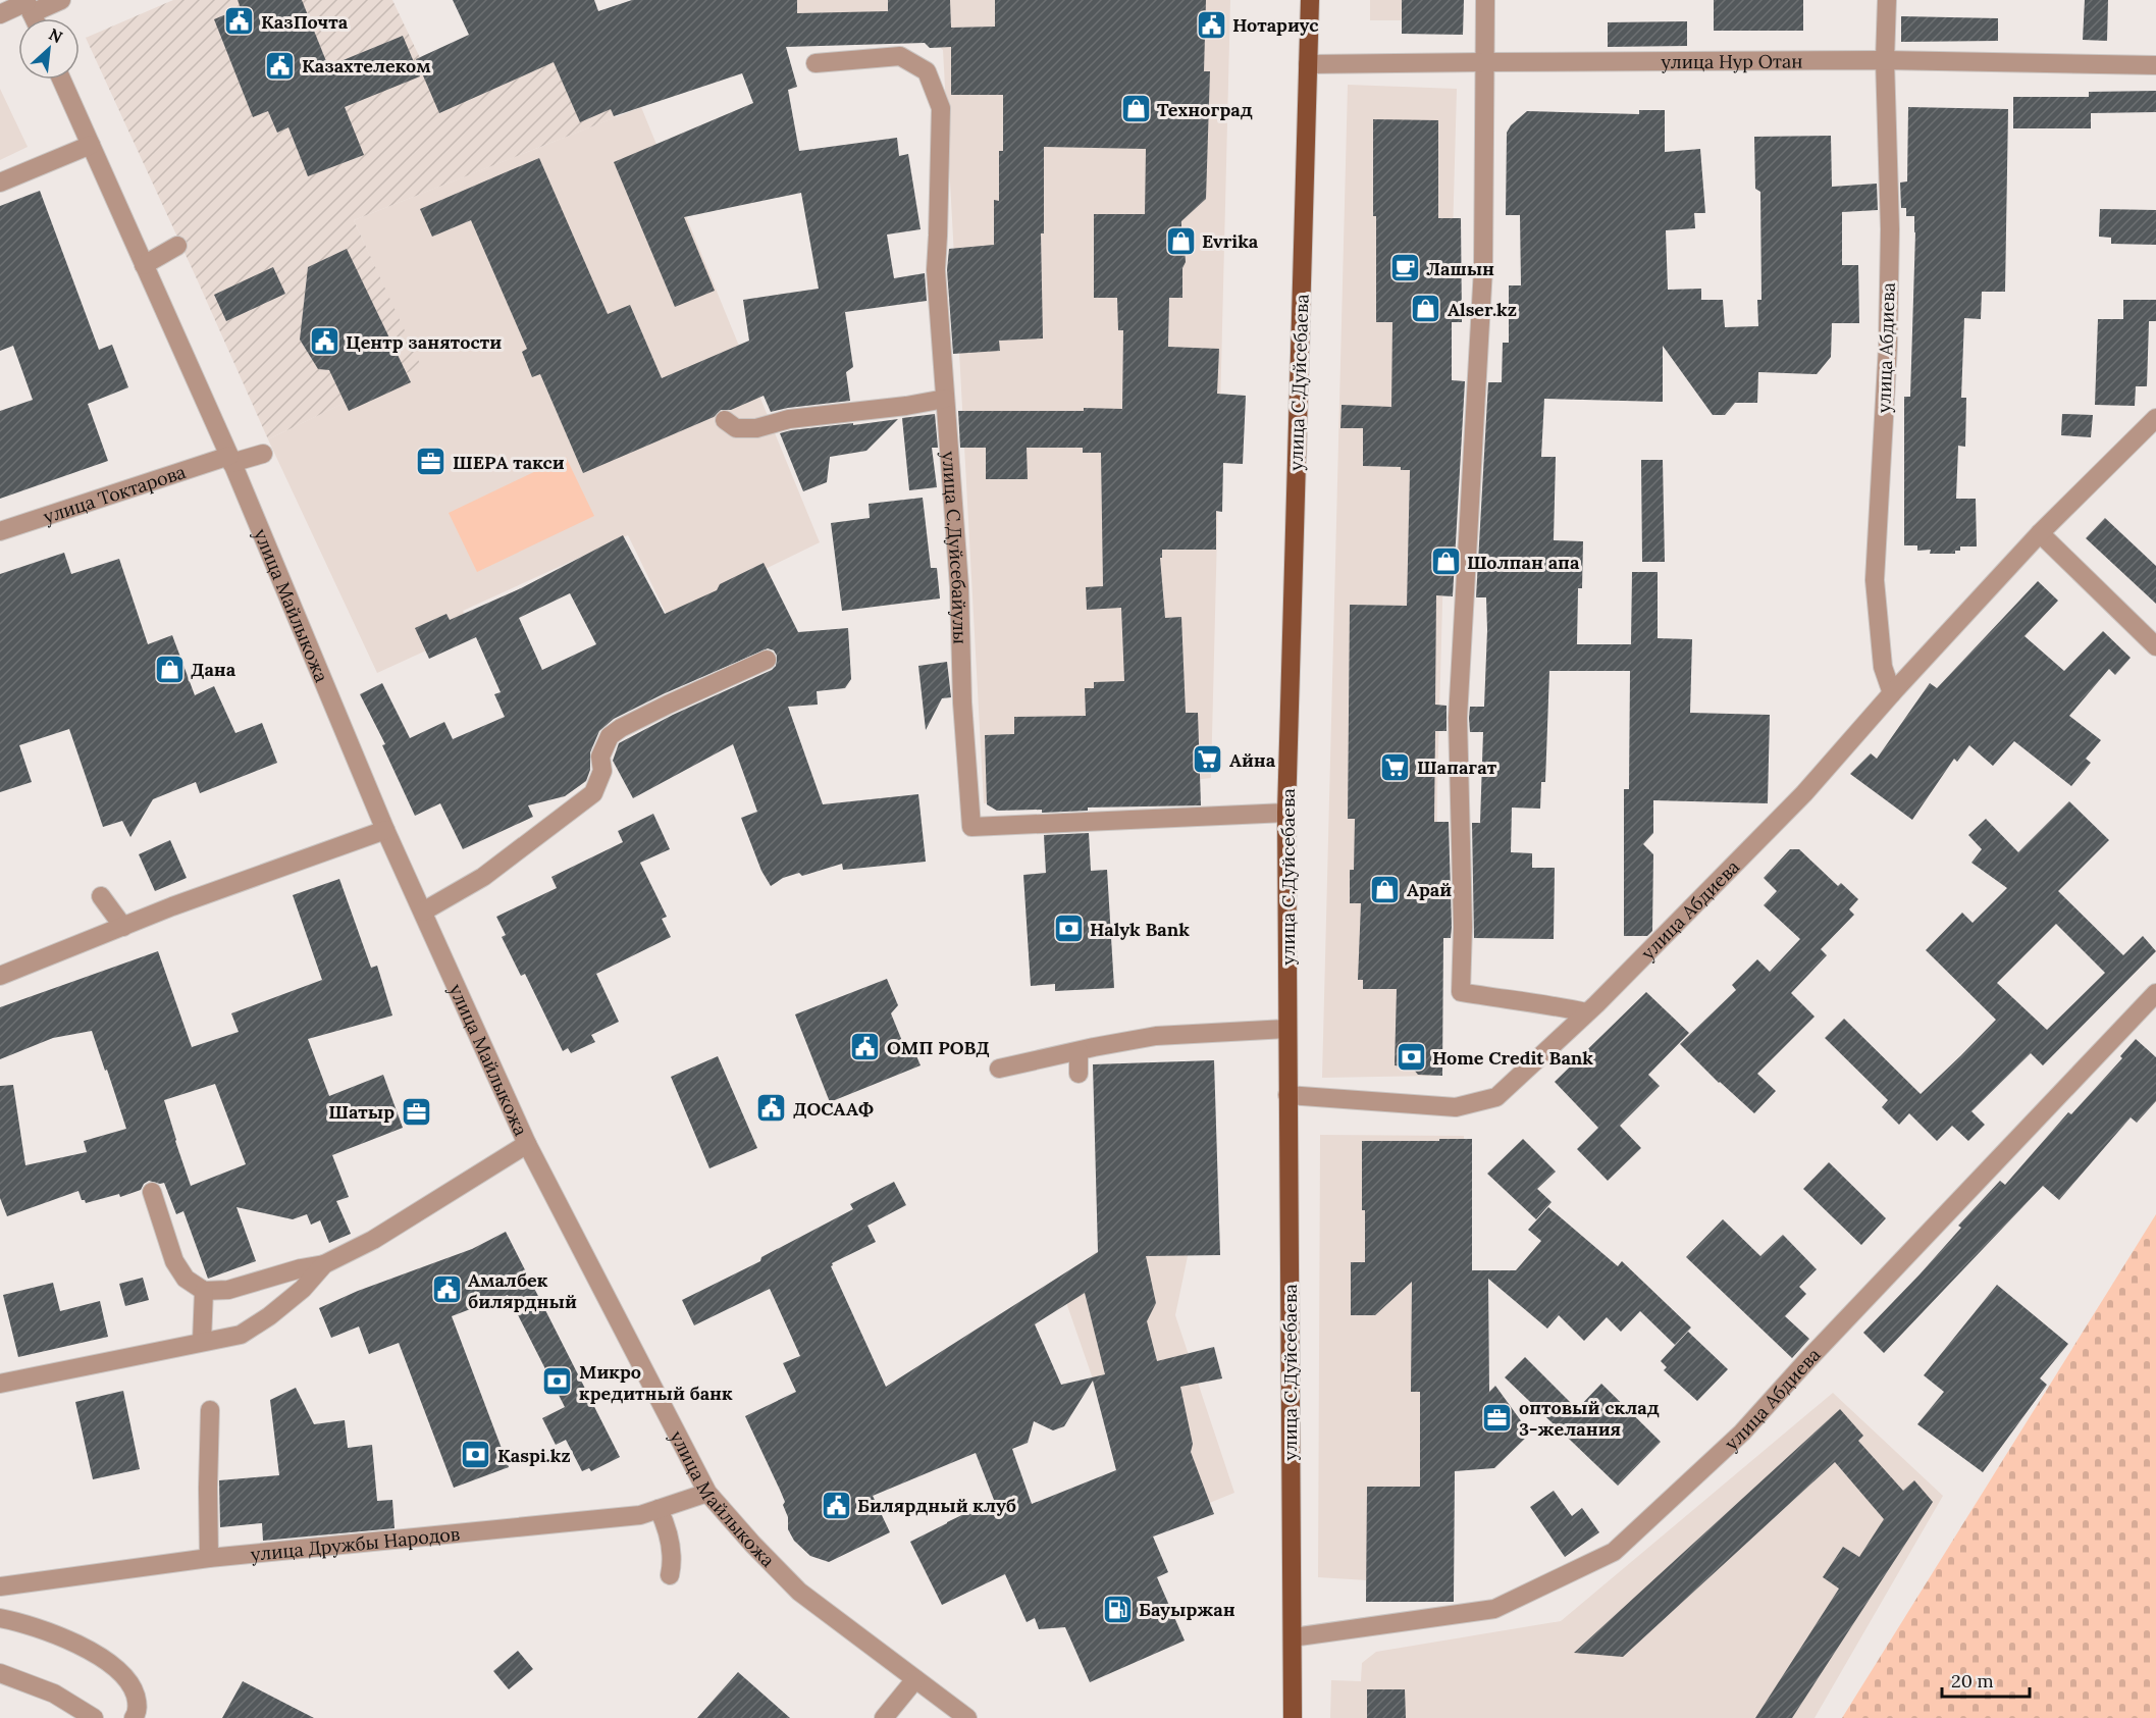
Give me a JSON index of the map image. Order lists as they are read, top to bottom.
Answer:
{
  "streets": {
    "main road": ["улица С.Дуйсебаева"],
    "street": [
      "улица Нур Отан",
      "улица Абдиева",
      "улица Токтарова",
      "улица С.Дуйсебайулы",
      "улица Майлыкожа",
      "улица Дружбы Народов"
    ]
  },
  "crossings": [
    ["улица Нур Отан", "улица Абдиева"],
    ["улица Нур Отан", "улица С.Дуйсебаева"],
    ["улица Абдиева", "улица С.Дуйсебаева"],
    ["улица С.Дуйсебаева", "улица С.Дуйсебайулы"],
    ["улица Токтарова", "улица Майлыкожа"],
    ["улица Майлыкожа", "улица Дружбы Народов"]
  ],
  "places": {
    "public building": [
      "КазПочта",
      "Нотариус",
      "Казахтелеком",
      "Центр занятости",
      "ОМП РОВД",
      "ДОСААФ",
      "Амалбек билярдный",
      "Билярдный клуб"
    ],
    "shop": [
      "Техноград",
      "Evrika",
      "Alser.kz",
      "Шолпан апа",
      "Дана",
      "Арай"
    ],
    "cafe": ["Лашын"],
    "office": ["ШЕРА такси", "Шатыр", "оптовый склад 3-желания"],
    "supermarket": ["Айна", "Шапагат"],
    "bank": [
      "Halyk Bank",
      "Home Credit Bank",
      "Микро кредитный банк",
      "Kaspi.kz"
    ],
    "fuel station": ["Бауыржан"]
  },
  "scale_bar": "20 m",
  "north": "top right"
}
